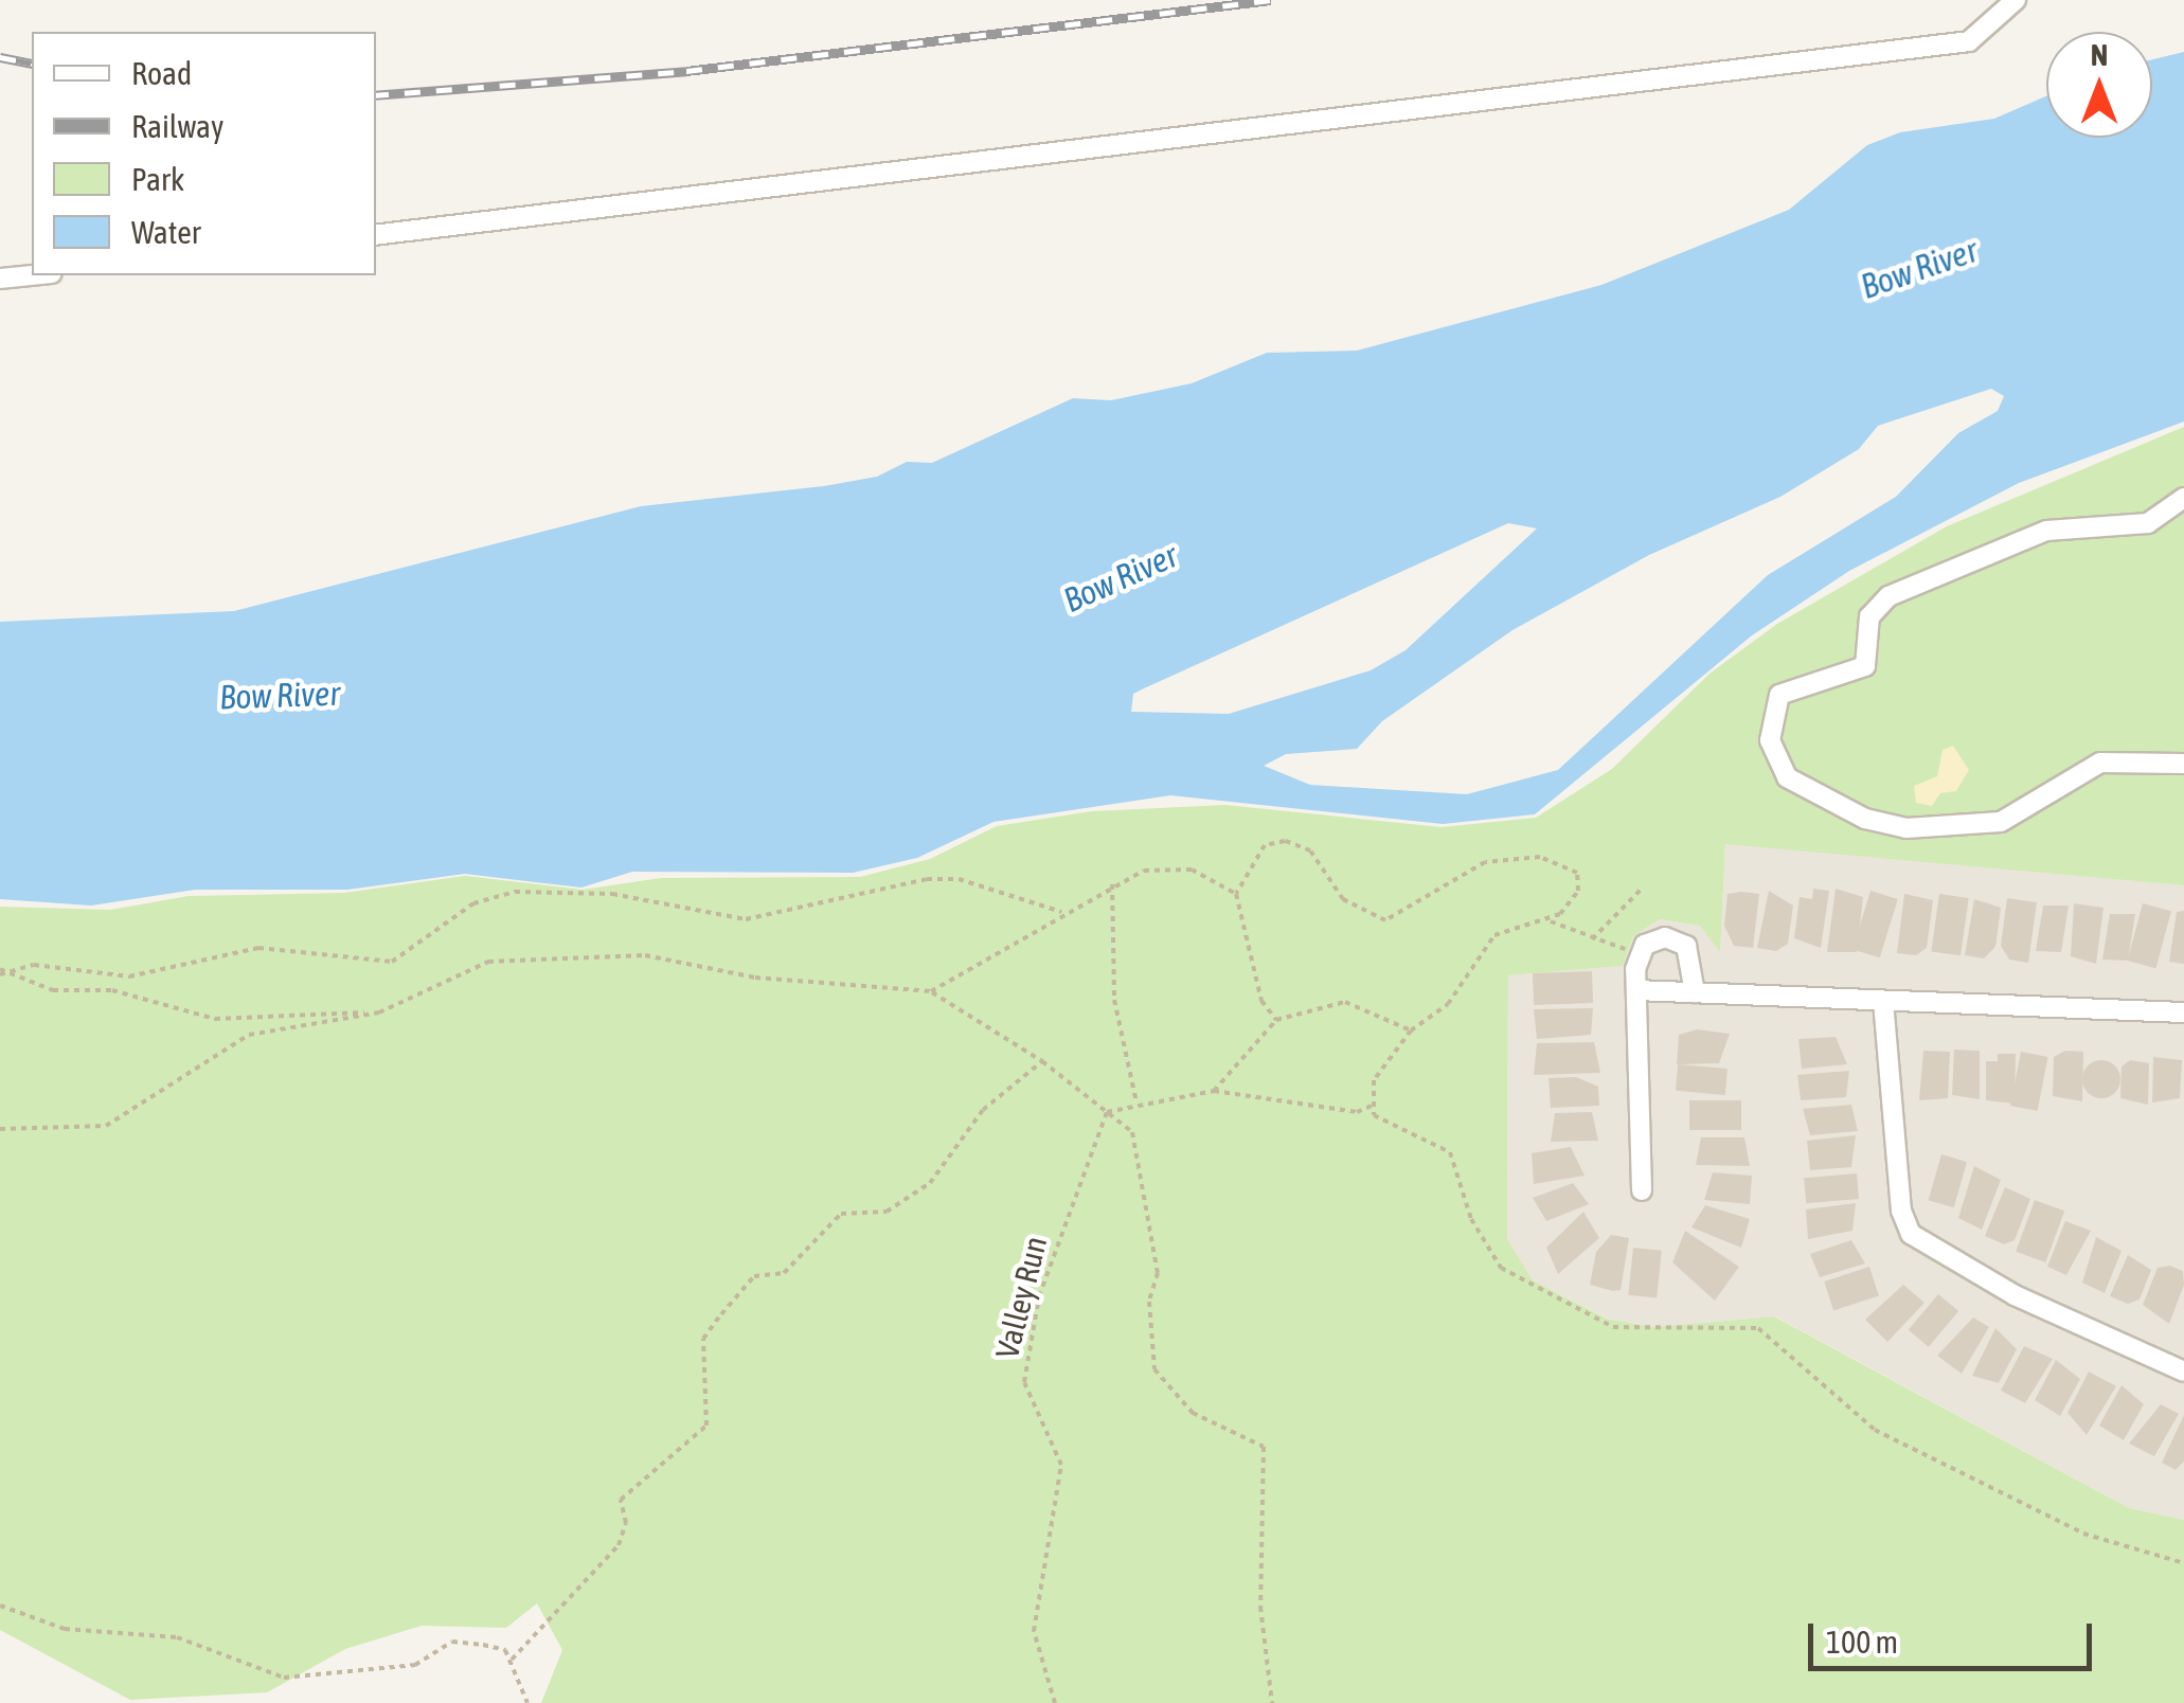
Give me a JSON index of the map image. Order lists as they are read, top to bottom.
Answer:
{
  "streets": {
    "path": ["Valley Run"]
  },
  "water": ["Bow River"],
  "legend": [
    "Road",
    "Railway",
    "Park",
    "Water"
  ],
  "scale_bar": "100 m",
  "north": "top"
}
